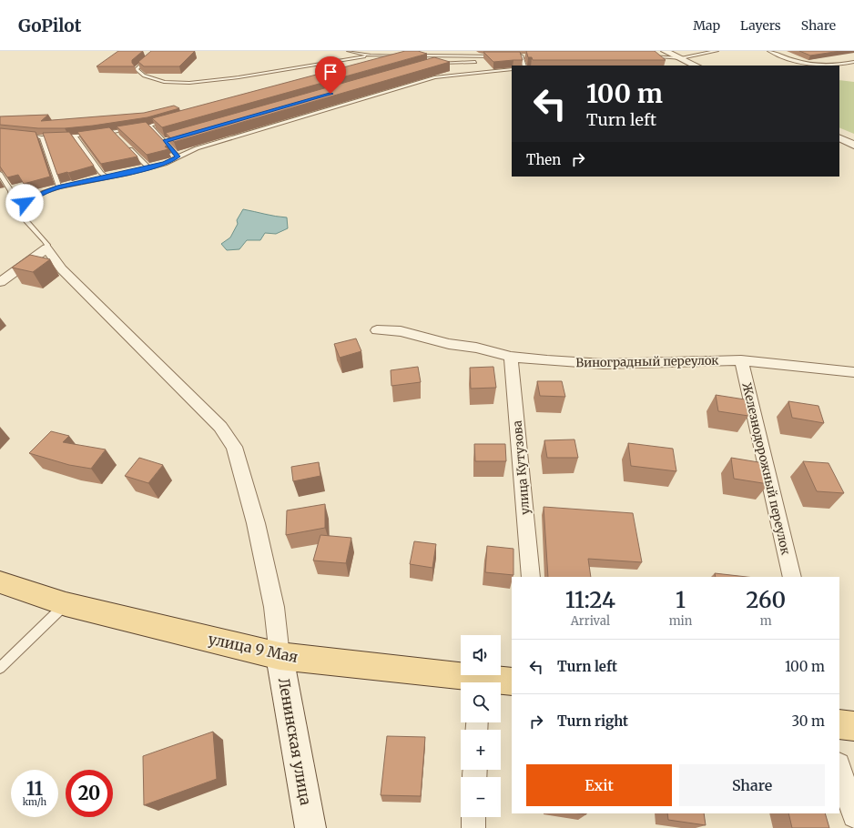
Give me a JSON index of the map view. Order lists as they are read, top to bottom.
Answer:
{
  "streets": {
    "main road": ["улица 9 Мая", "Ленинская улица"],
    "street": ["Виноградный переулок", "улица Кутузова", "Железнодорожный переулок"]
  },
  "crossings": [
    ["Виноградный переулок", "улица Кутузова"],
    ["Виноградный переулок", "Железнодорожный переулок"],
    ["улица 9 Мая", "Ленинская улица"]
  ],
  "page": {
    "header": "GoPilot",
    "nav": ["Map", "Layers", "Share"],
    "turn": ["100 m", "Turn left"],
    "then": "Then",
    "eta": [
      "11:24",
      "Arrival",
      "1",
      "min",
      "260",
      "m"
    ],
    "map_buttons": ["+", "−"],
    "list": [
      {
        "name": "Turn left",
        "value": "100 m"
      },
      {
        "name": "Turn right",
        "value": "30 m"
      }
    ],
    "buttons": ["Exit", "Share"],
    "speed": "11 km/h",
    "limit": "20"
  }
}
